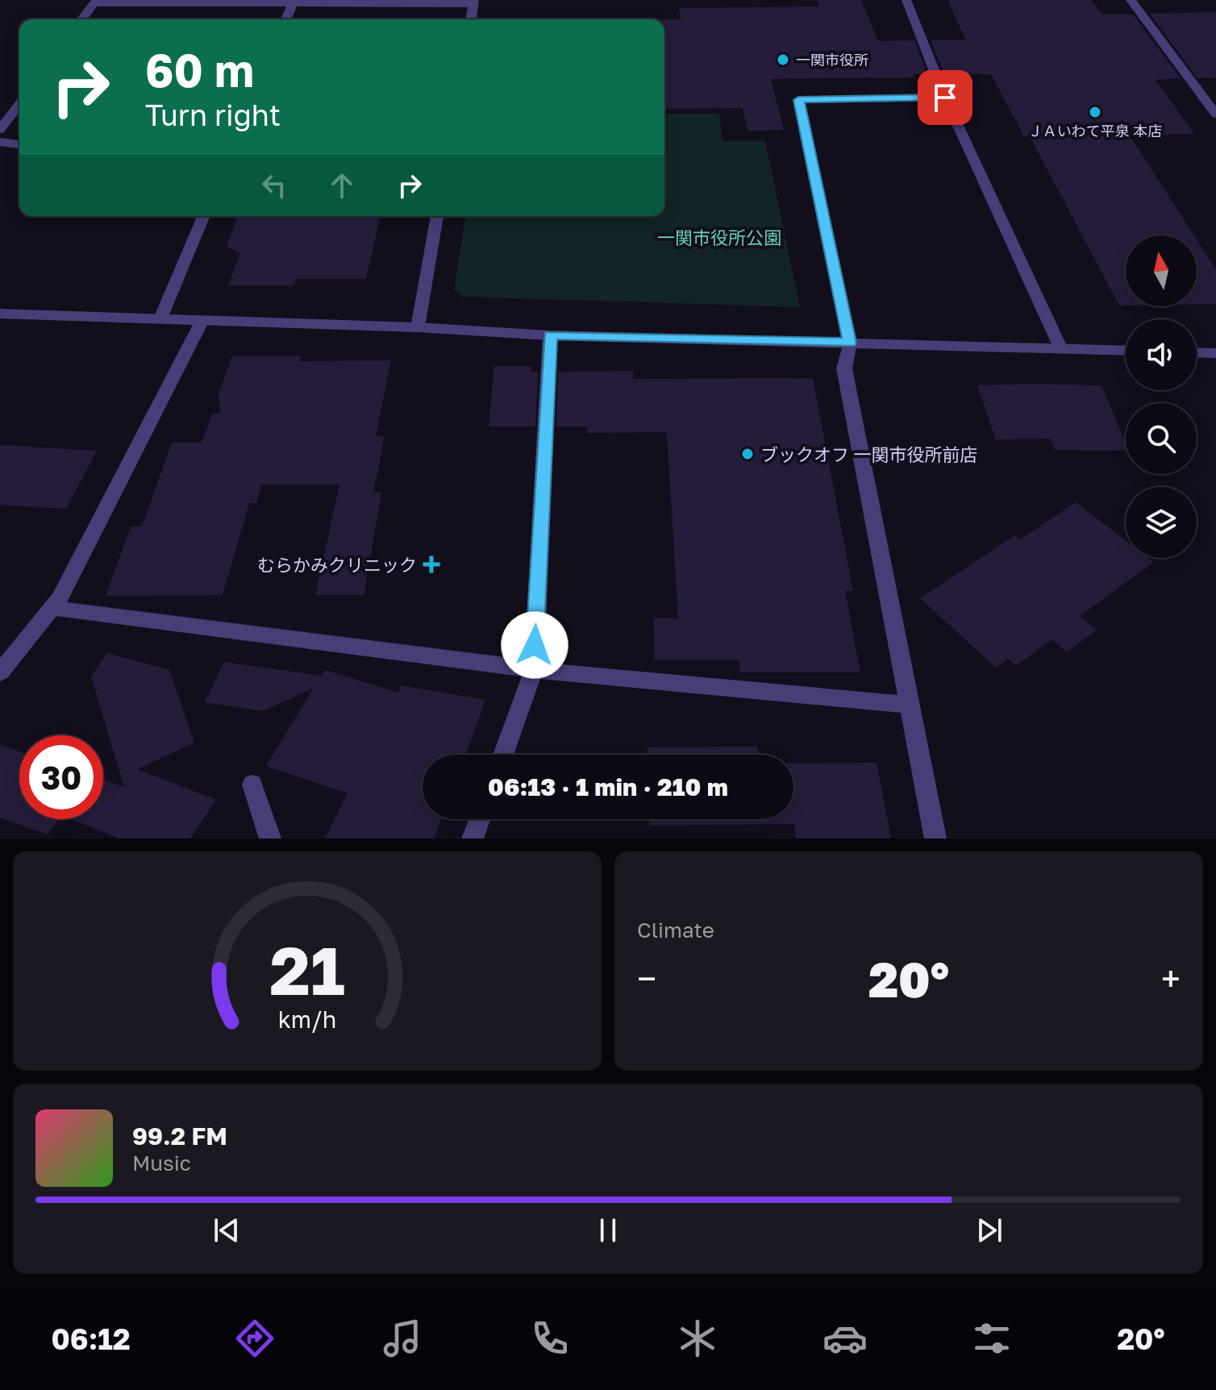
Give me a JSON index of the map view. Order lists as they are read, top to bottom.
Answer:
{
  "parks": ["一関市役所公園"],
  "places": {
    "other": ["一関市役所", "ＪＡいわて平泉 本店", "ブックオフ 一関市役所前店"],
    "health": ["むらかみクリニック"]
  },
  "north": "top",
  "page": {
    "turn": ["60 m", "Turn right"],
    "limit": "30",
    "trip": "06:13 · 1 min · 210 m",
    "tile": "Climate",
    "heat": ["−", "20°", "+"],
    "song": ["99.2 FM", "Music"],
    "tabs": ["06:12", "20°"],
    "gauge": ["21", "km/h"]
  }
}
